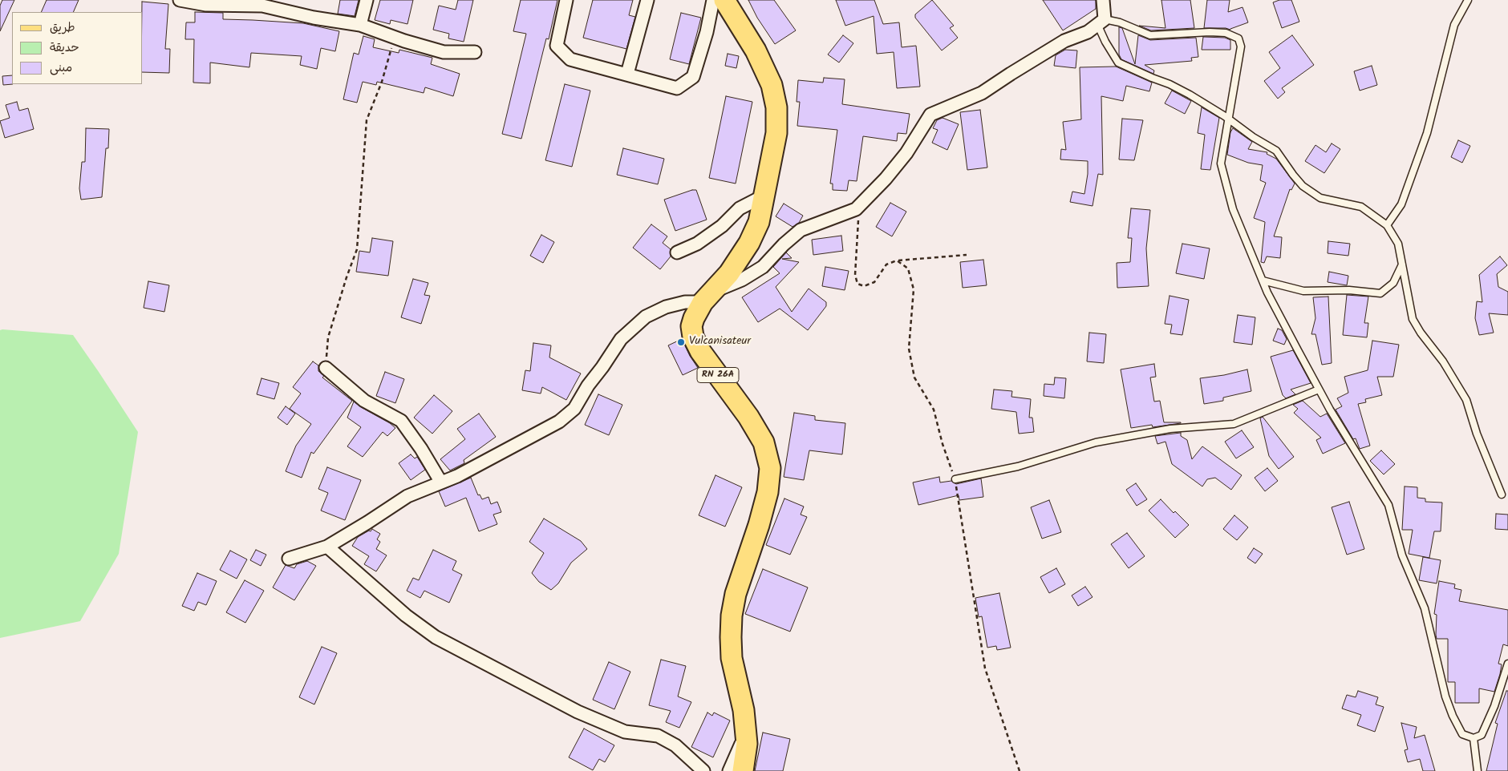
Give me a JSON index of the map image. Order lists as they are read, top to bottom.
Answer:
{
  "streets": {
    "main road": ["RN 26A"]
  },
  "places": ["Vulcanisateur"],
  "legend": ["طريق", "حديقة", "مبنى"]
}
